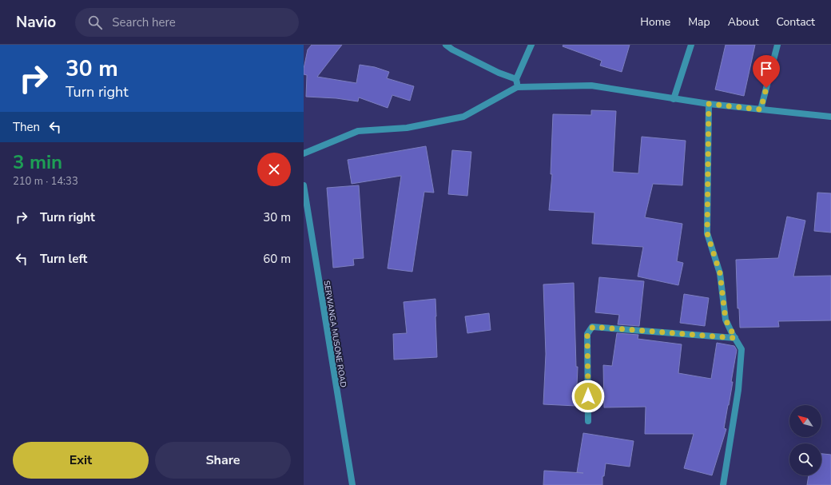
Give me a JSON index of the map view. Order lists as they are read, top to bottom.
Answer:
{
  "streets": {
    "street": ["SERWANGA MUSONE ROAD"]
  },
  "north": "top left",
  "page": {
    "header": "Navio",
    "search": "Search here",
    "nav": [
      "Home",
      "Map",
      "About",
      "Contact"
    ],
    "turn": ["30 m", "Turn right"],
    "then": "Then",
    "heading": ["3 min", "210 m · 14:33"],
    "list": [
      {
        "name": "Turn right",
        "value": "30 m"
      },
      {
        "name": "Turn left",
        "value": "60 m"
      }
    ],
    "buttons": ["Exit", "Share"]
  }
}
